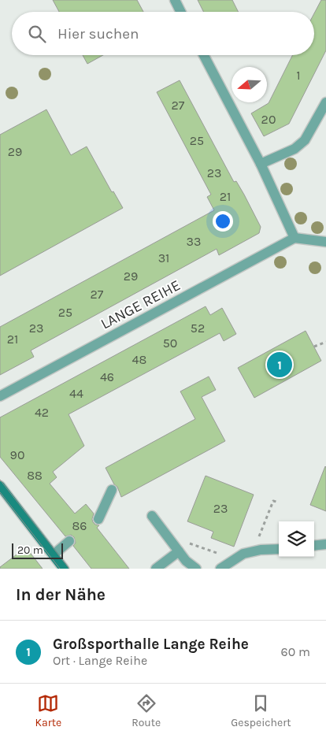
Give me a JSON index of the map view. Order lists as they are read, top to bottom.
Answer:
{
  "streets": {
    "street": ["LANGE REIHE"]
  },
  "house_numbers": [
    "1",
    "27",
    "20",
    "25",
    "29",
    "23",
    "21",
    "33",
    "31",
    "29",
    "27",
    "25",
    "23",
    "52",
    "21",
    "50",
    "48",
    "46",
    "44",
    "42",
    "90",
    "88",
    "23",
    "86"
  ],
  "scale_bar": "20 m",
  "north": "left",
  "page": {
    "search": "Hier suchen",
    "pins": "1",
    "scale": "20 m",
    "heading": "In der Nähe",
    "list": [
      {
        "mark": "1",
        "name": "Großsporthalle Lange Reihe",
        "note": "Ort · Lange Reihe",
        "value": "60 m"
      }
    ],
    "nav": ["Karte", "Route", "Gespeichert"]
  }
}
